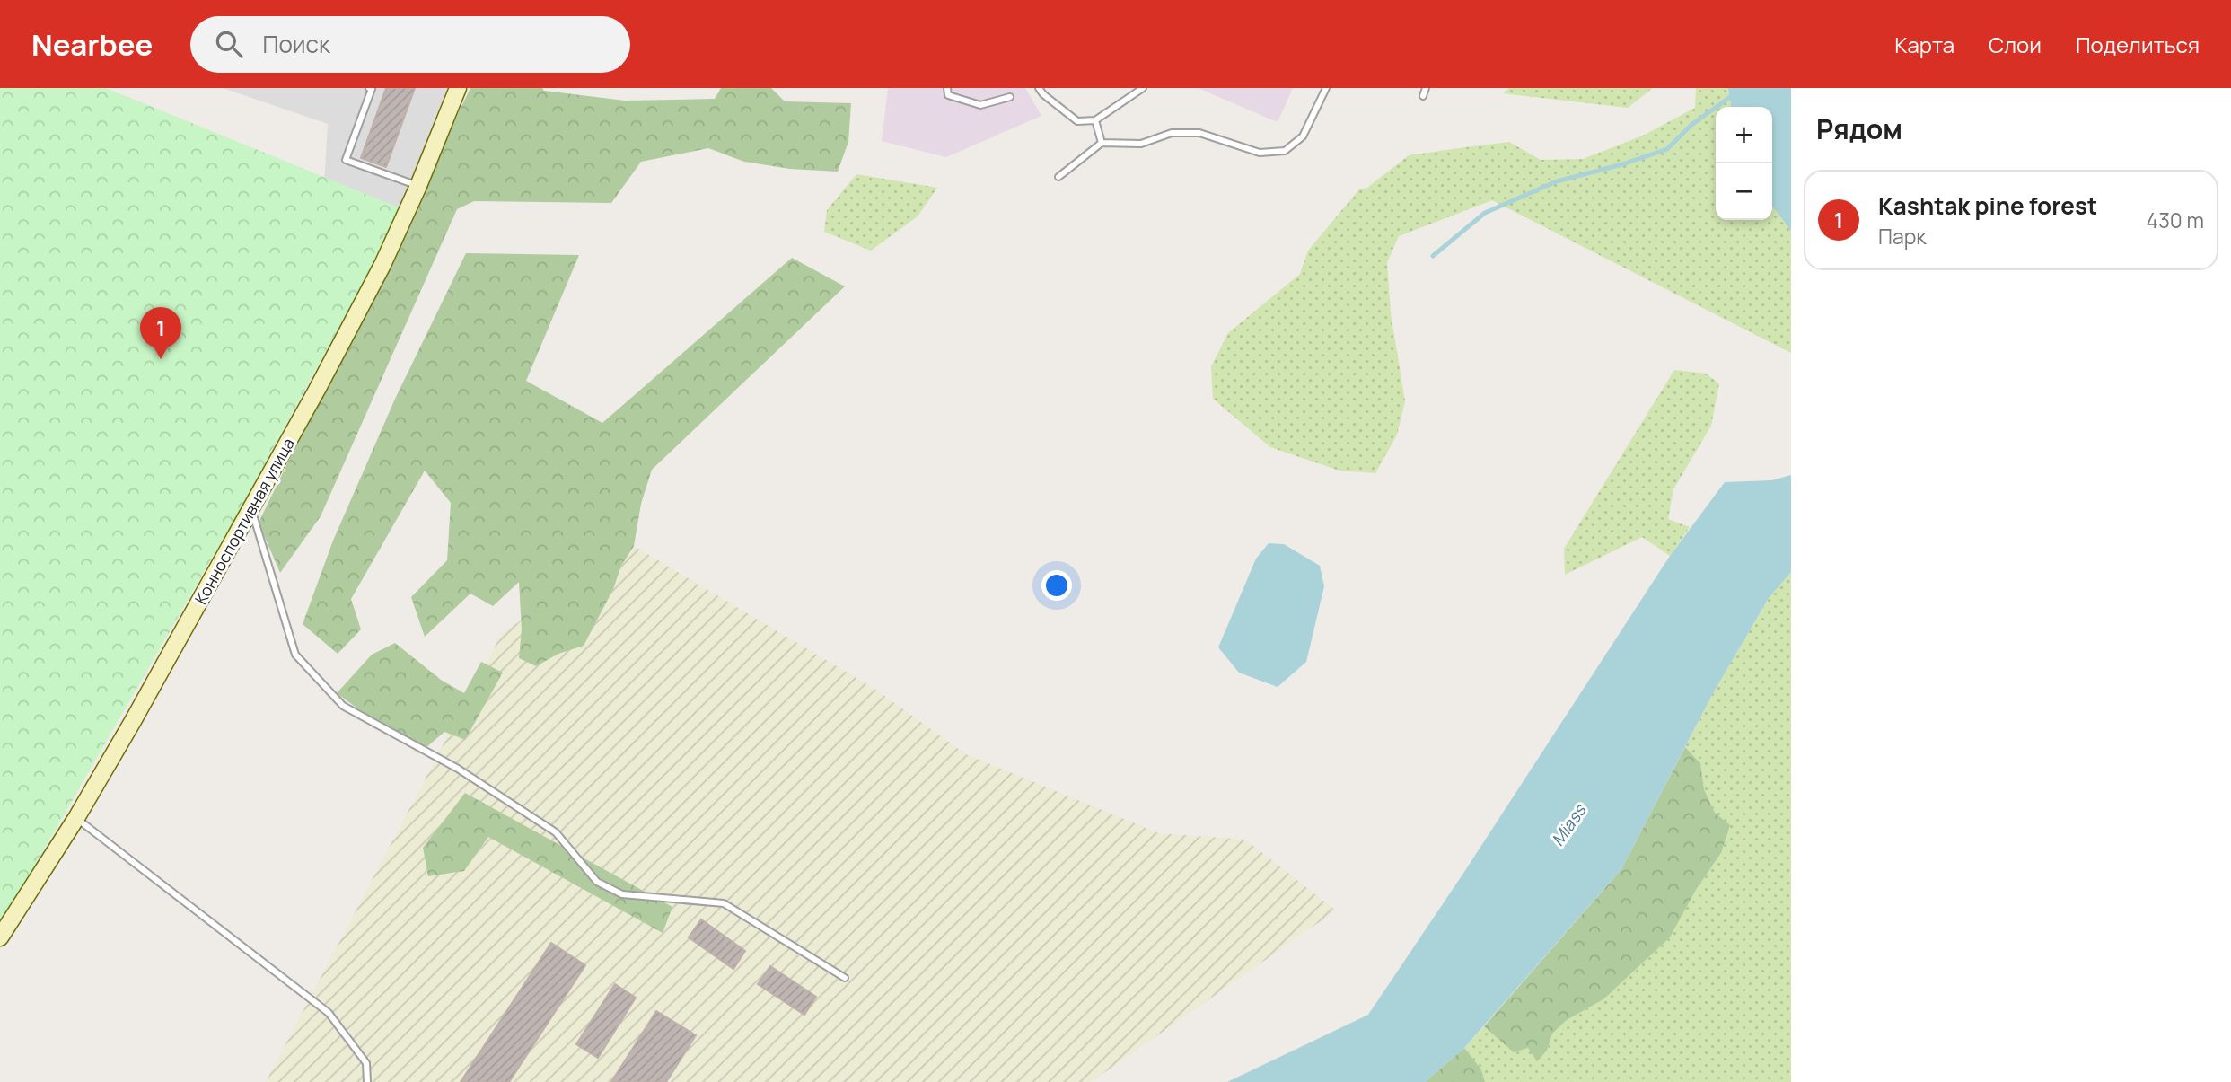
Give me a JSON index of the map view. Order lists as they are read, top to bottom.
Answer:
{
  "streets": {
    "main road": ["Конноспортивная улица"]
  },
  "water": ["Miass"],
  "page": {
    "header": "Nearbee",
    "search": "Поиск",
    "nav": ["Карта", "Слои", "Поделиться"],
    "heading": "Рядом",
    "map_buttons": ["+", "−"],
    "list": [
      {
        "mark": "1",
        "name": "Kashtak pine forest",
        "note": "Парк",
        "value": "430 m"
      }
    ],
    "pins": "1"
  }
}
